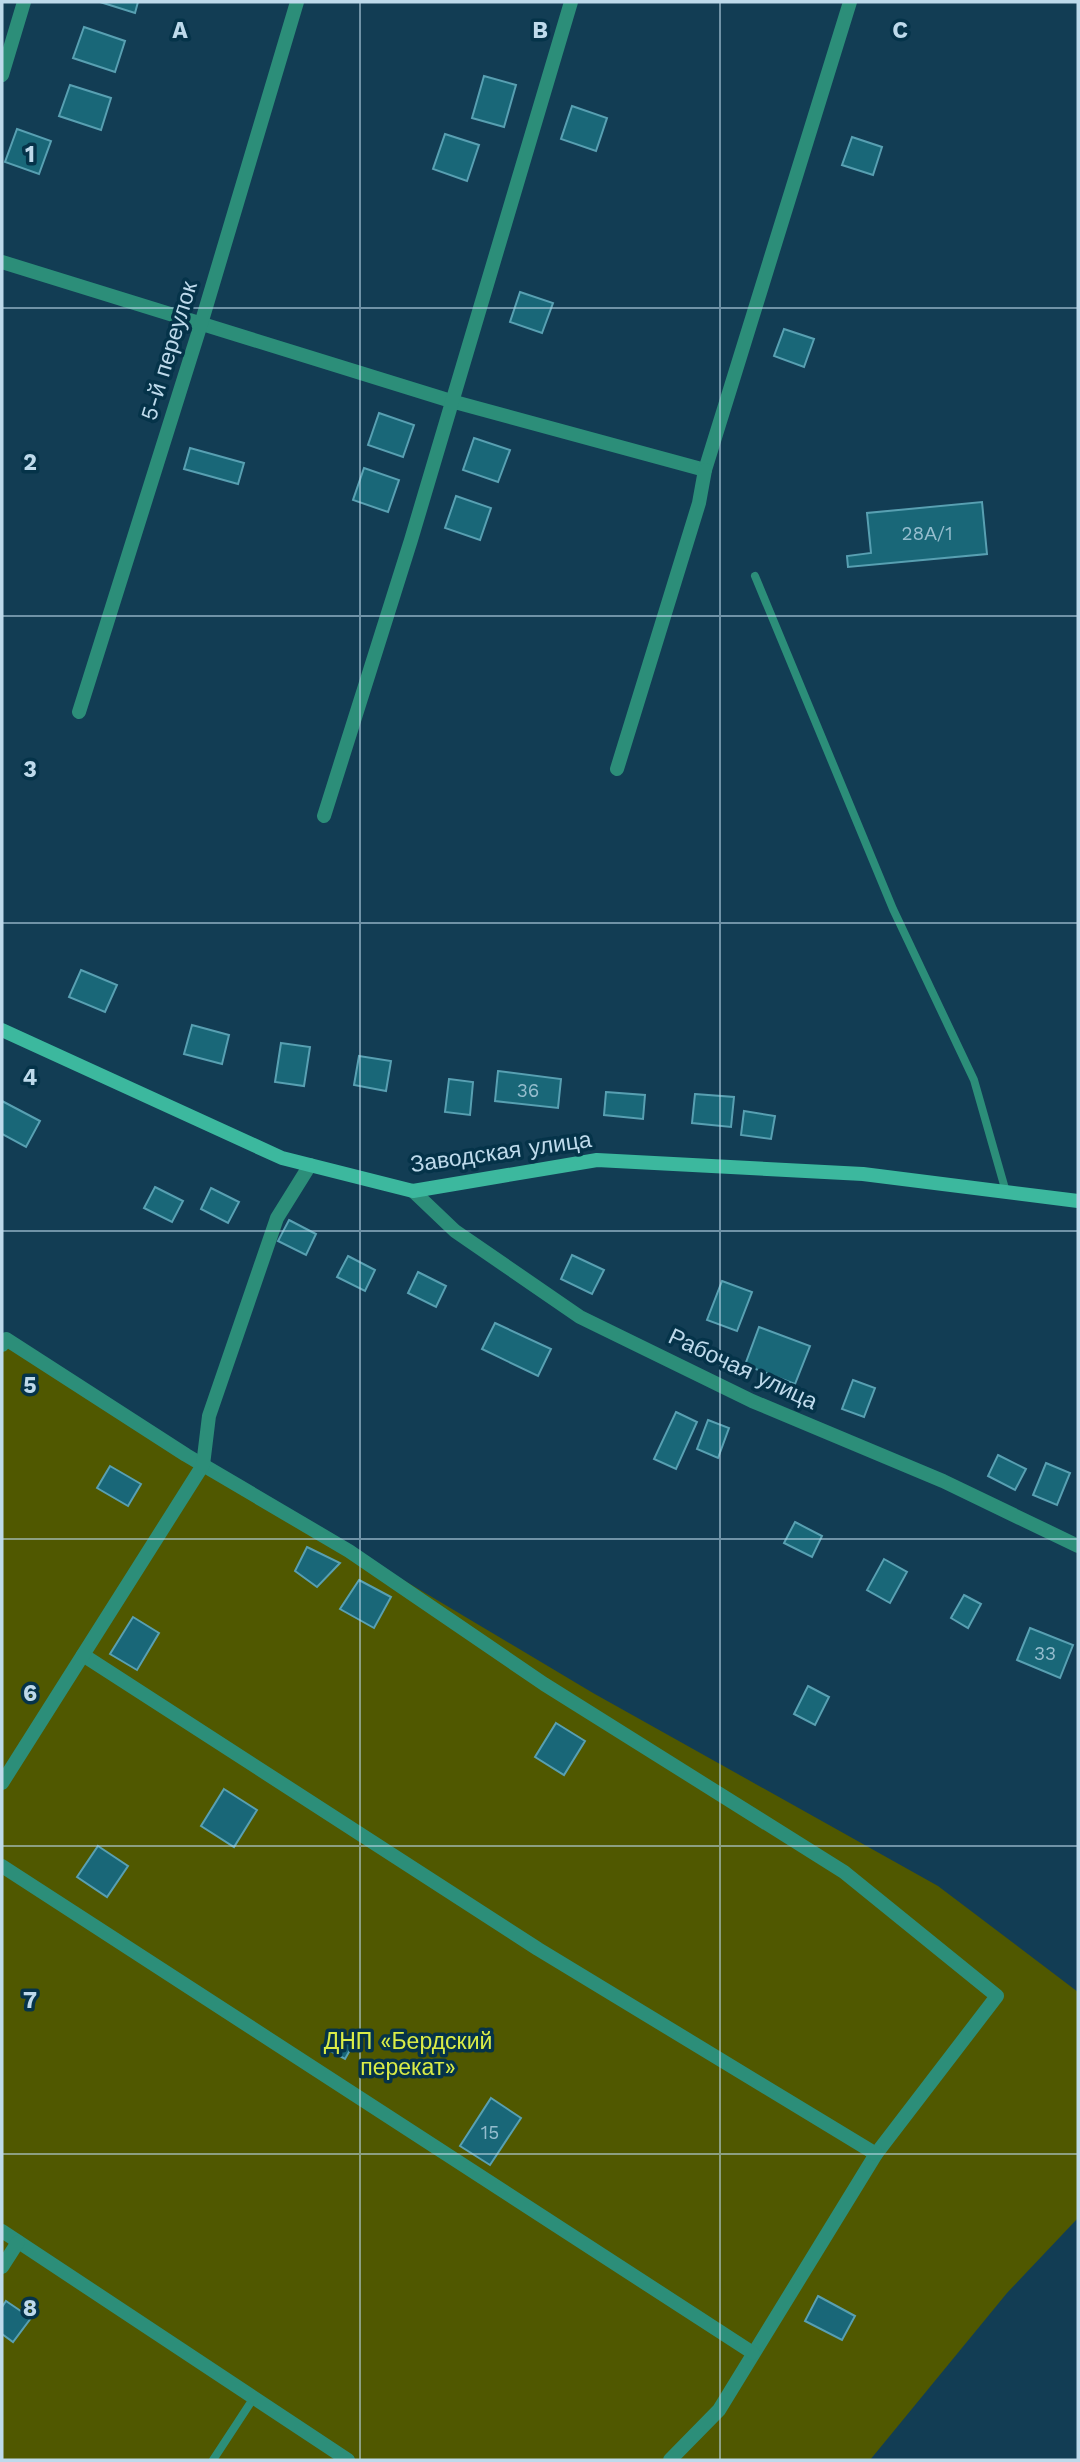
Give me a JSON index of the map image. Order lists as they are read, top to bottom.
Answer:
{
  "streets": {
    "street": ["5-й переулок", "Заводская улица", "Рабочая улица"]
  },
  "crossings": [
    ["Заводская улица", "Рабочая улица"]
  ],
  "parks": ["ДНП «Бердский перекат»"],
  "house_numbers": [
    "28А/1",
    "36",
    "33",
    "15"
  ],
  "grid": {
    "columns": ["A", "B", "C"],
    "rows": [
      "1",
      "2",
      "3",
      "4",
      "5",
      "6",
      "7",
      "8"
    ]
  }
}
